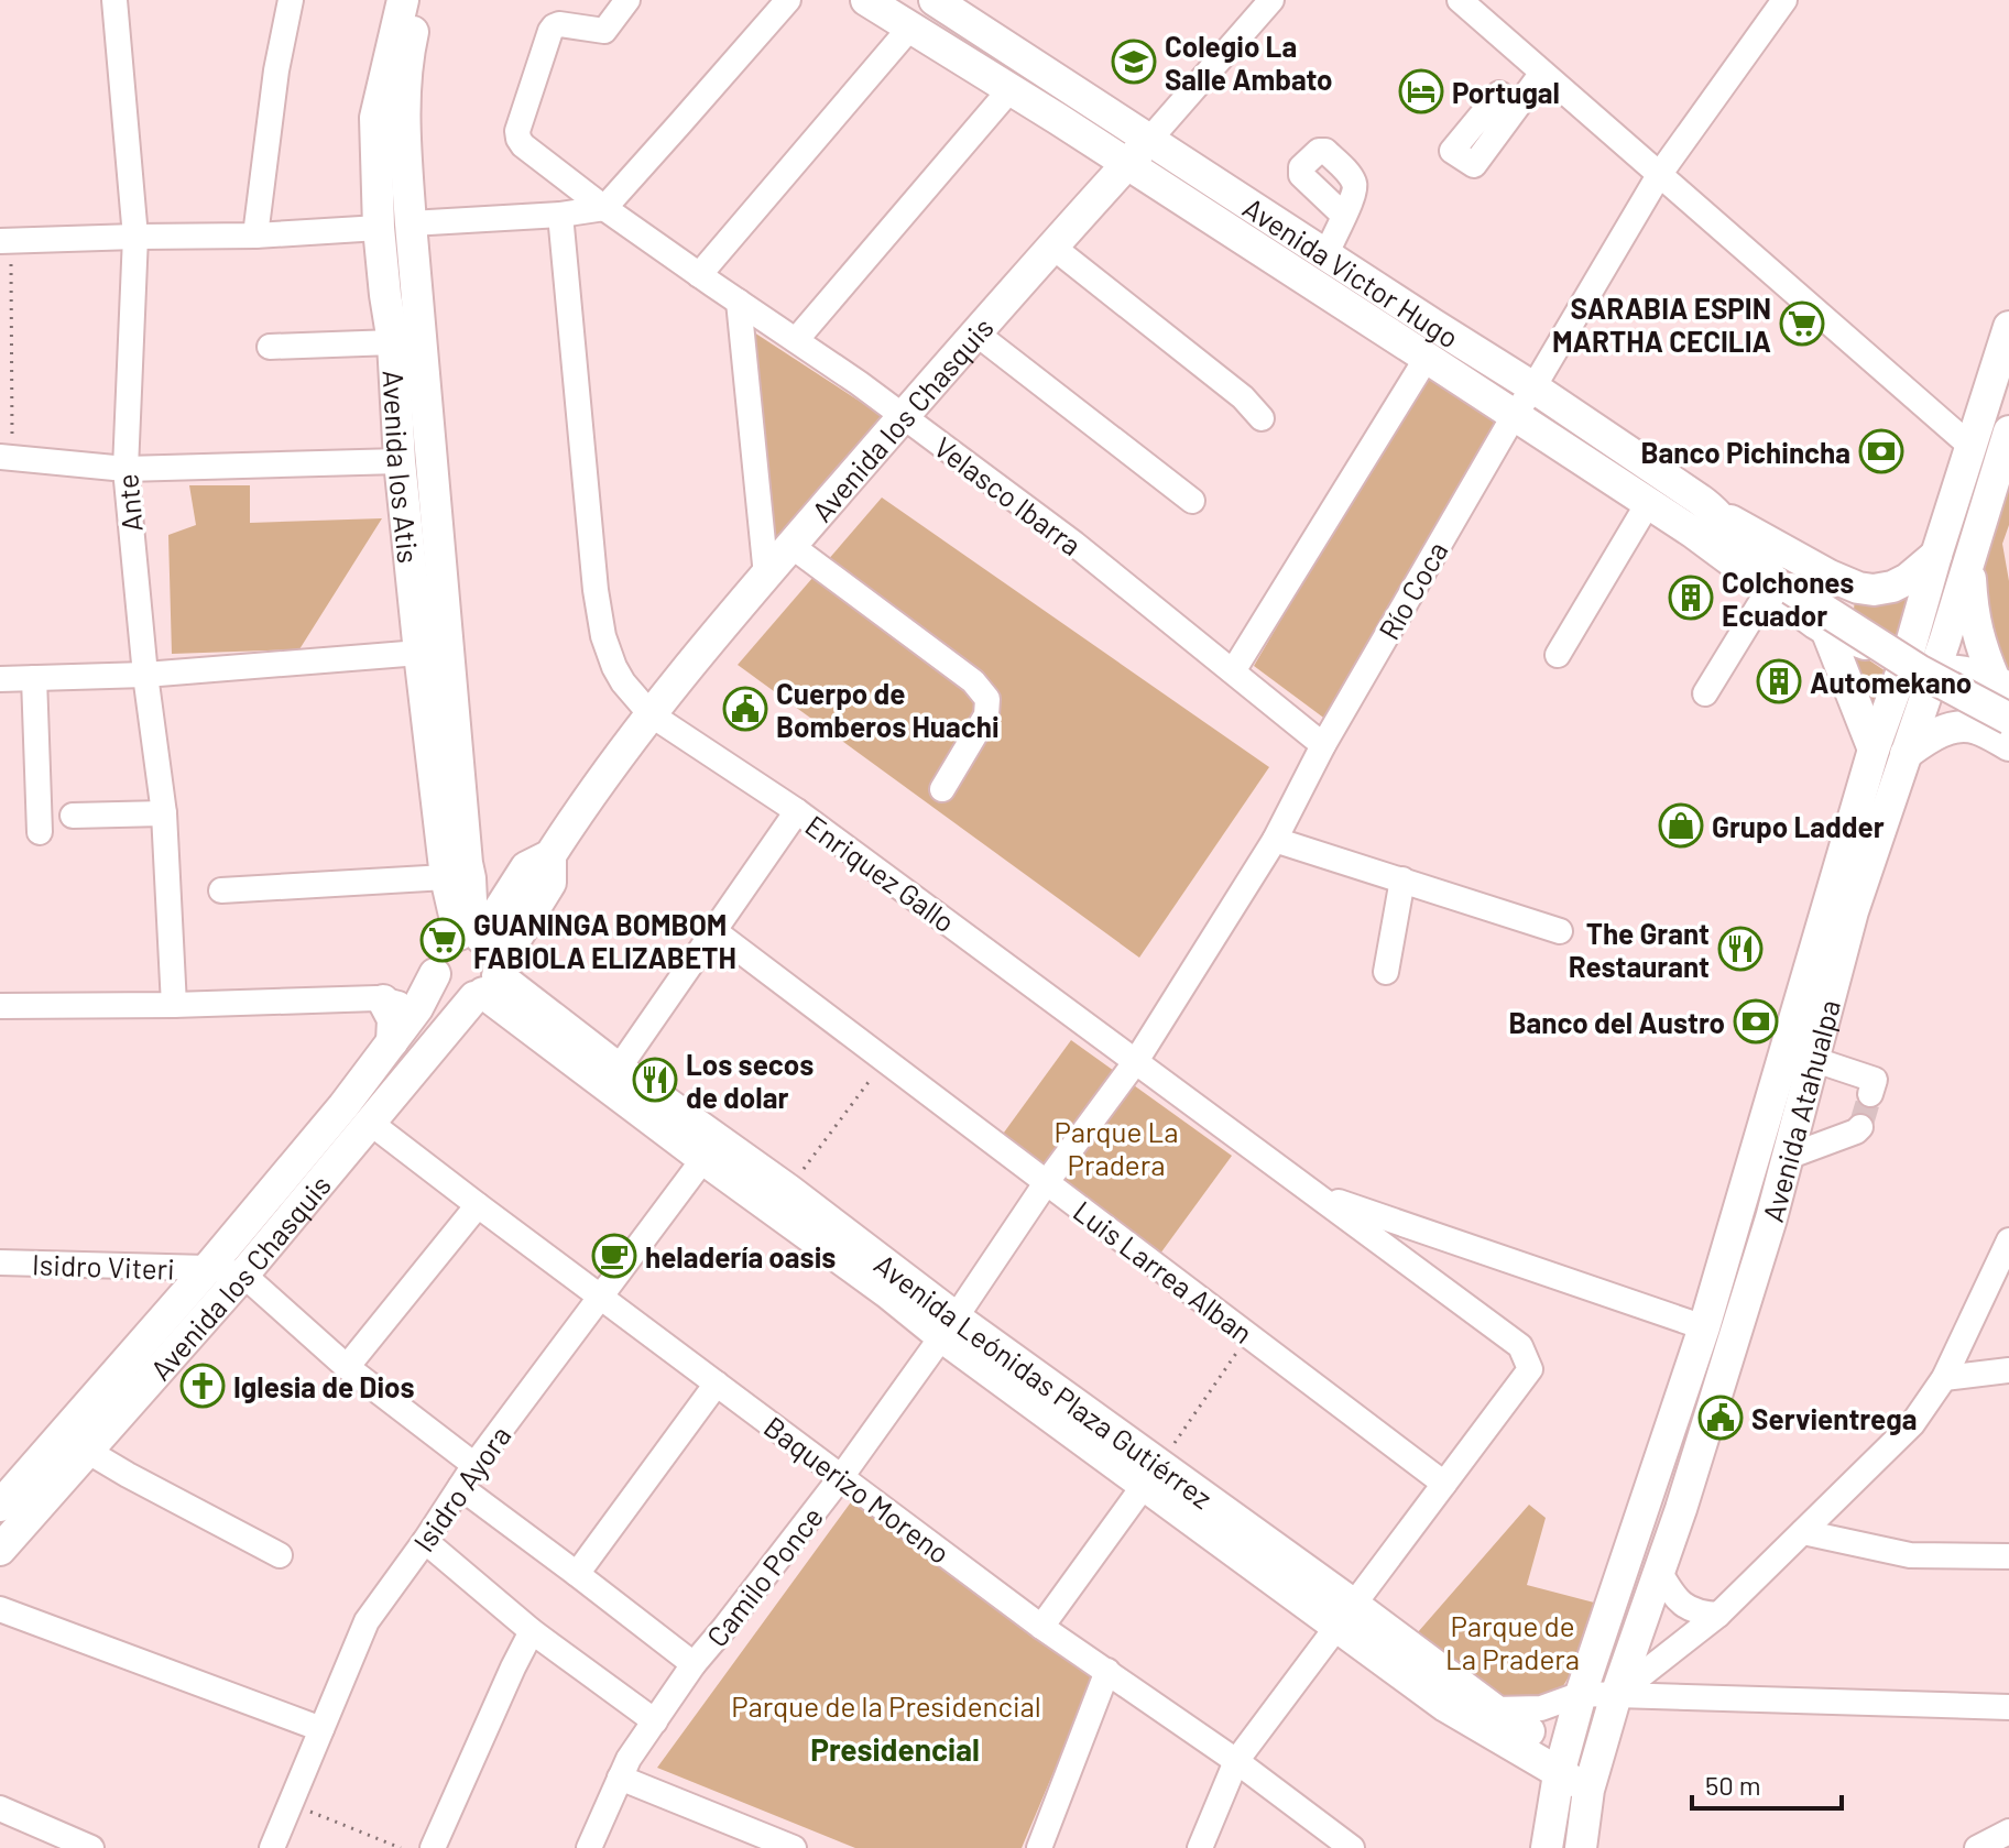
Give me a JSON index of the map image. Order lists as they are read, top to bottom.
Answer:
{
  "streets": {
    "main road": [
      "Avenida Victor Hugo",
      "Avenida los Chasquis",
      "Avenida los Atis",
      "Avenida Atahualpa",
      "Avenida Leónidas Plaza Gutiérrez"
    ],
    "street": [
      "Velasco Ibarra",
      "Ante",
      "Río Coca",
      "Enriquez Gallo",
      "Isidro Viteri",
      "Luis Larrea Alban",
      "Isidro Ayora",
      "Baquerizo Moreno",
      "Camilo Ponce"
    ]
  },
  "crossings": [
    ["Avenida Victor Hugo", "Avenida los Chasquis"],
    ["Avenida Victor Hugo", "Río Coca"],
    ["Avenida Victor Hugo", "Avenida Atahualpa"],
    ["Avenida los Chasquis", "Avenida los Atis"],
    ["Avenida los Chasquis", "Velasco Ibarra"],
    ["Avenida los Chasquis", "Enriquez Gallo"],
    ["Avenida los Chasquis", "Isidro Viteri"],
    ["Avenida los Chasquis", "Avenida Leónidas Plaza Gutiérrez"],
    ["Avenida los Chasquis", "Baquerizo Moreno"],
    ["Avenida los Atis", "Avenida Leónidas Plaza Gutiérrez"],
    ["Velasco Ibarra", "Río Coca"],
    ["Río Coca", "Enriquez Gallo"],
    ["Río Coca", "Luis Larrea Alban"],
    ["Río Coca", "Camilo Ponce"],
    ["Enriquez Gallo", "Luis Larrea Alban"],
    ["Avenida Atahualpa", "Avenida Leónidas Plaza Gutiérrez"],
    ["Luis Larrea Alban", "Camilo Ponce"],
    ["Avenida Leónidas Plaza Gutiérrez", "Isidro Ayora"],
    ["Avenida Leónidas Plaza Gutiérrez", "Camilo Ponce"],
    ["Isidro Ayora", "Baquerizo Moreno"],
    ["Baquerizo Moreno", "Camilo Ponce"]
  ],
  "districts": ["Presidencial"],
  "parks": ["Parque La Pradera", "Parque de La Pradera", "Parque de la Presidencial"],
  "places": {
    "school or university": ["Colegio La Salle Ambato"],
    "hotel": ["Portugal"],
    "supermarket": ["SARABIA ESPIN MARTHA CECILIA", "GUANINGA BOMBOM FABIOLA ELIZABETH"],
    "bank": ["Banco Pichincha", "Banco del Austro"],
    "building": ["Colchones Ecuador", "Automekano"],
    "public building": ["Cuerpo de Bomberos Huachi", "Servientrega"],
    "shop": ["Grupo Ladder"],
    "restaurant": ["The Grant Restaurant", "Los secos de dolar"],
    "cafe": ["heladería oasis"],
    "church": ["Iglesia de Dios"]
  },
  "scale_bar": "50 m"
}
